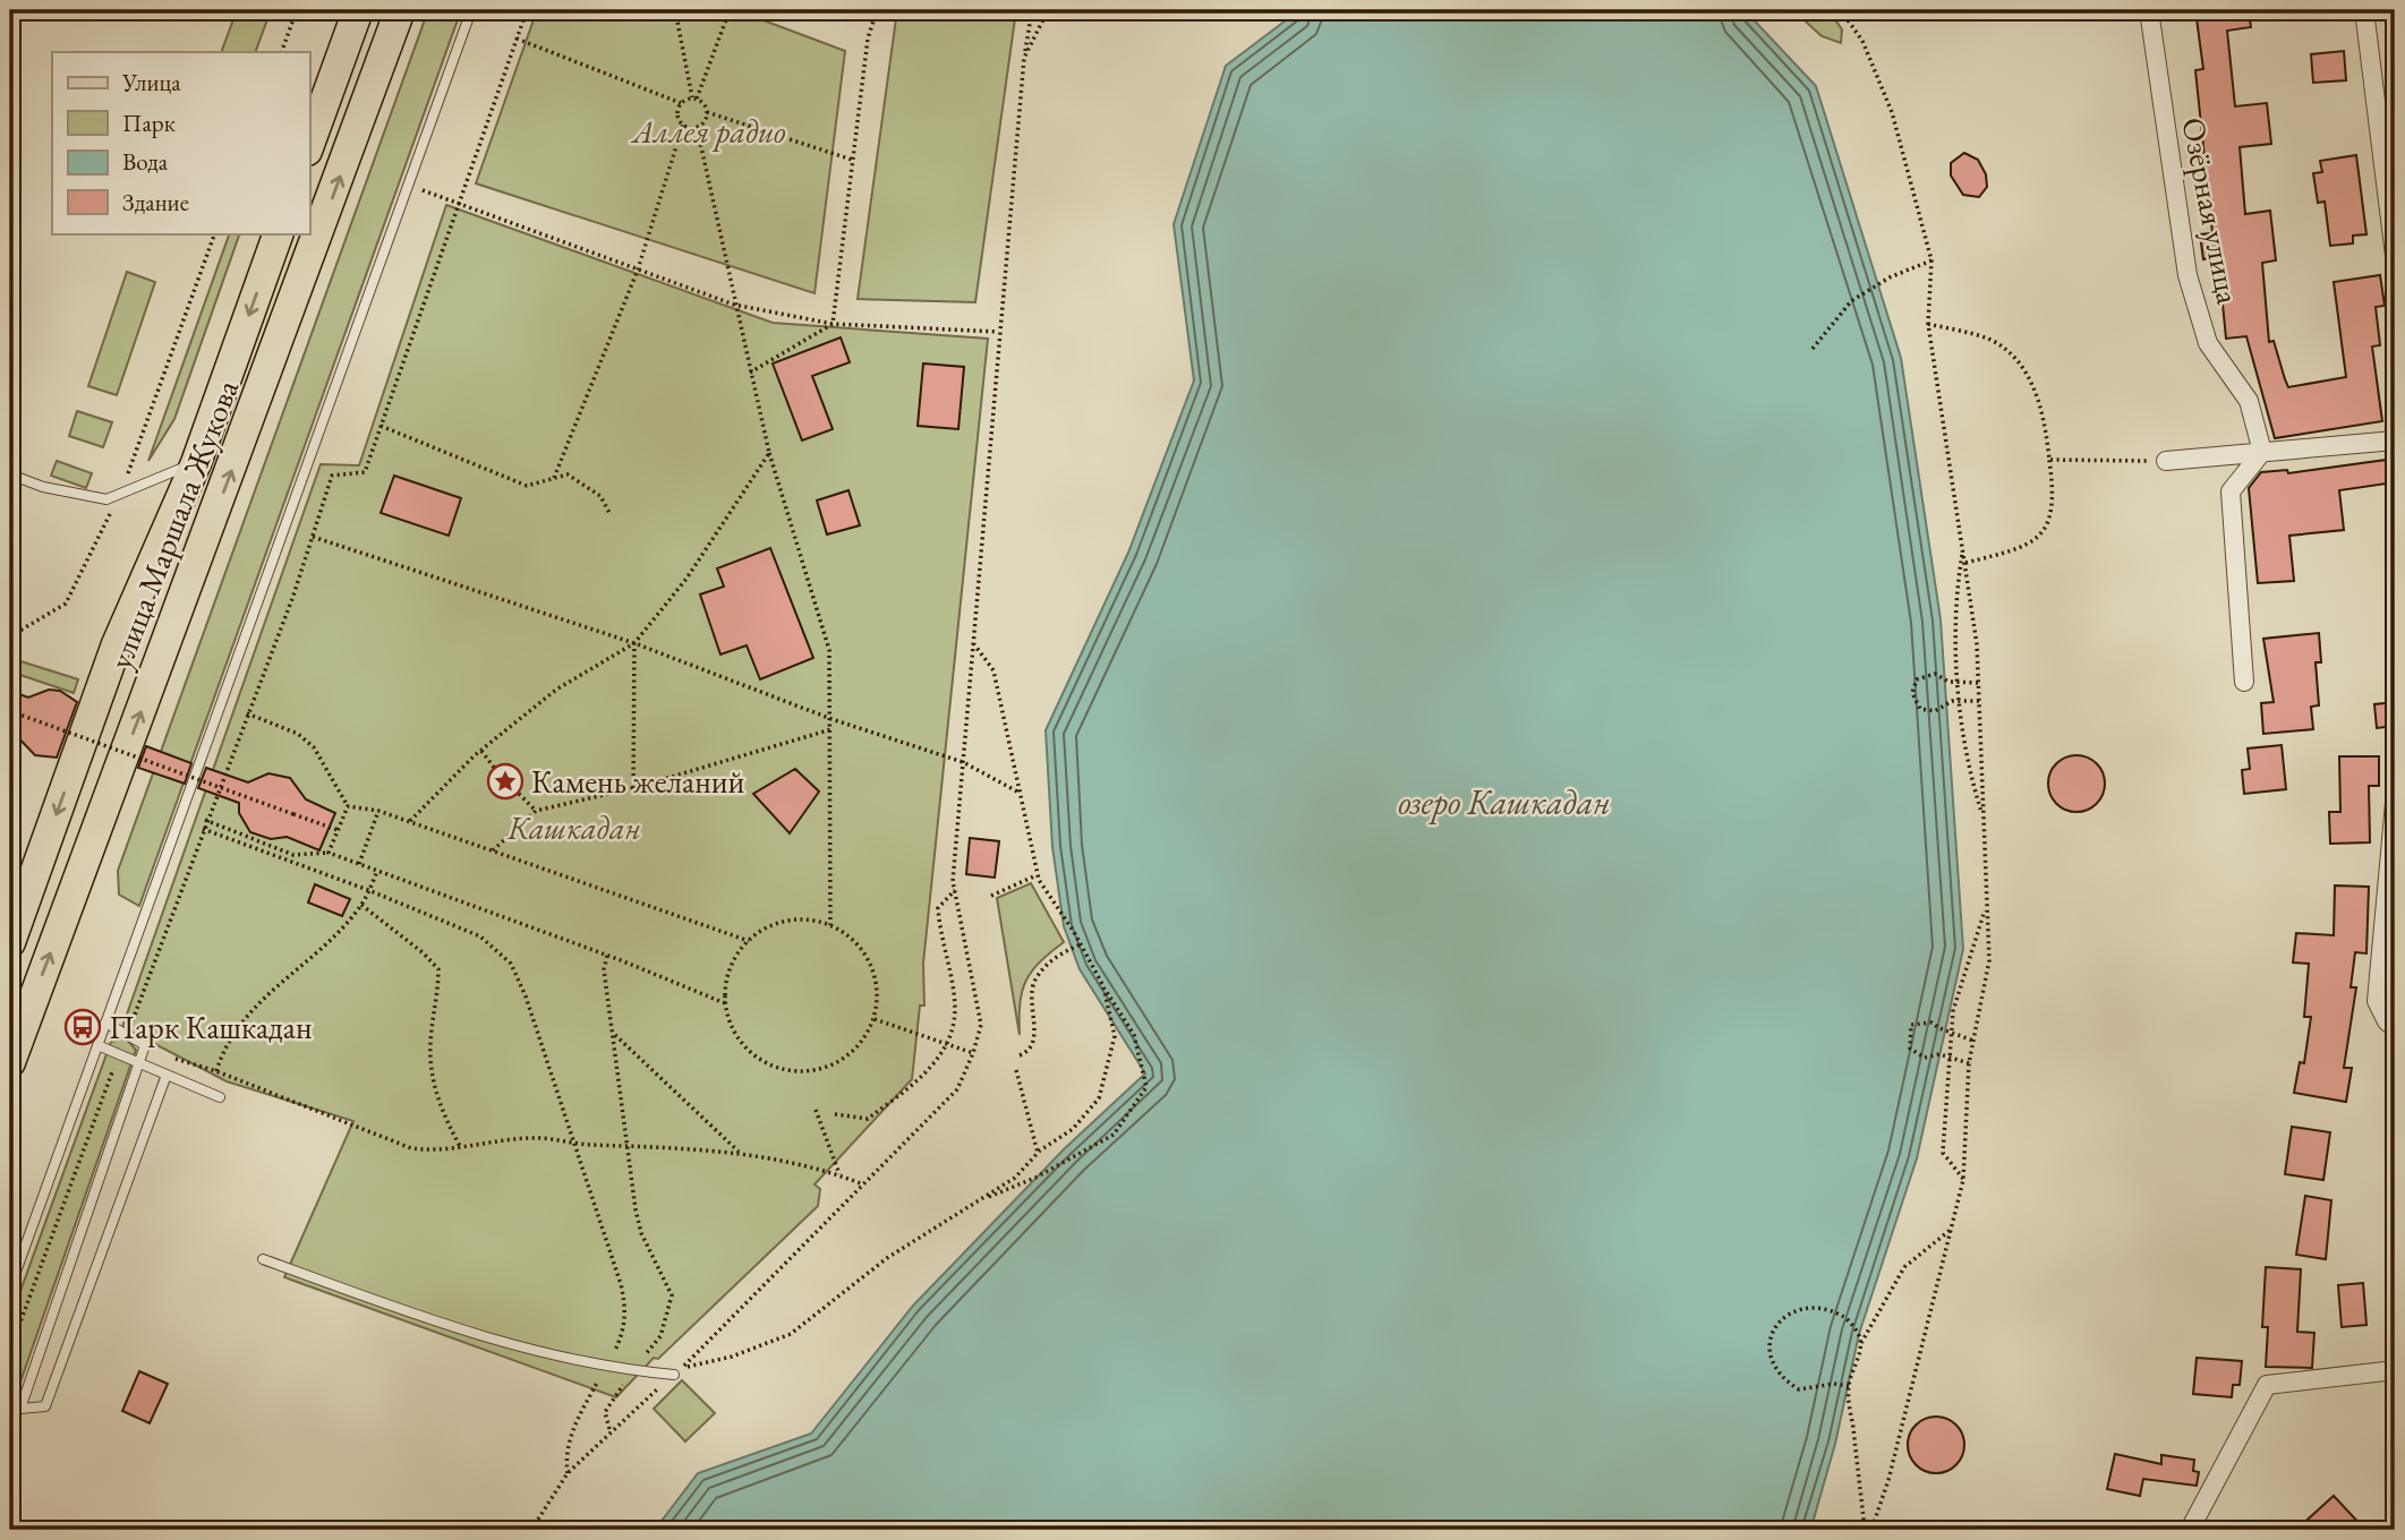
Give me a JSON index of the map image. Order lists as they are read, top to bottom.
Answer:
{
  "streets": {
    "main road": ["улица Маршала Жукова"],
    "street": ["Озёрная улица"]
  },
  "water": ["озеро Кашкадан"],
  "parks": ["Аллея радио", "Кашкадан"],
  "places": {
    "place": ["Камень желаний"],
    "bus stop": ["Парк Кашкадан"]
  },
  "legend": [
    "Улица",
    "Парк",
    "Вода",
    "Здание"
  ]
}
